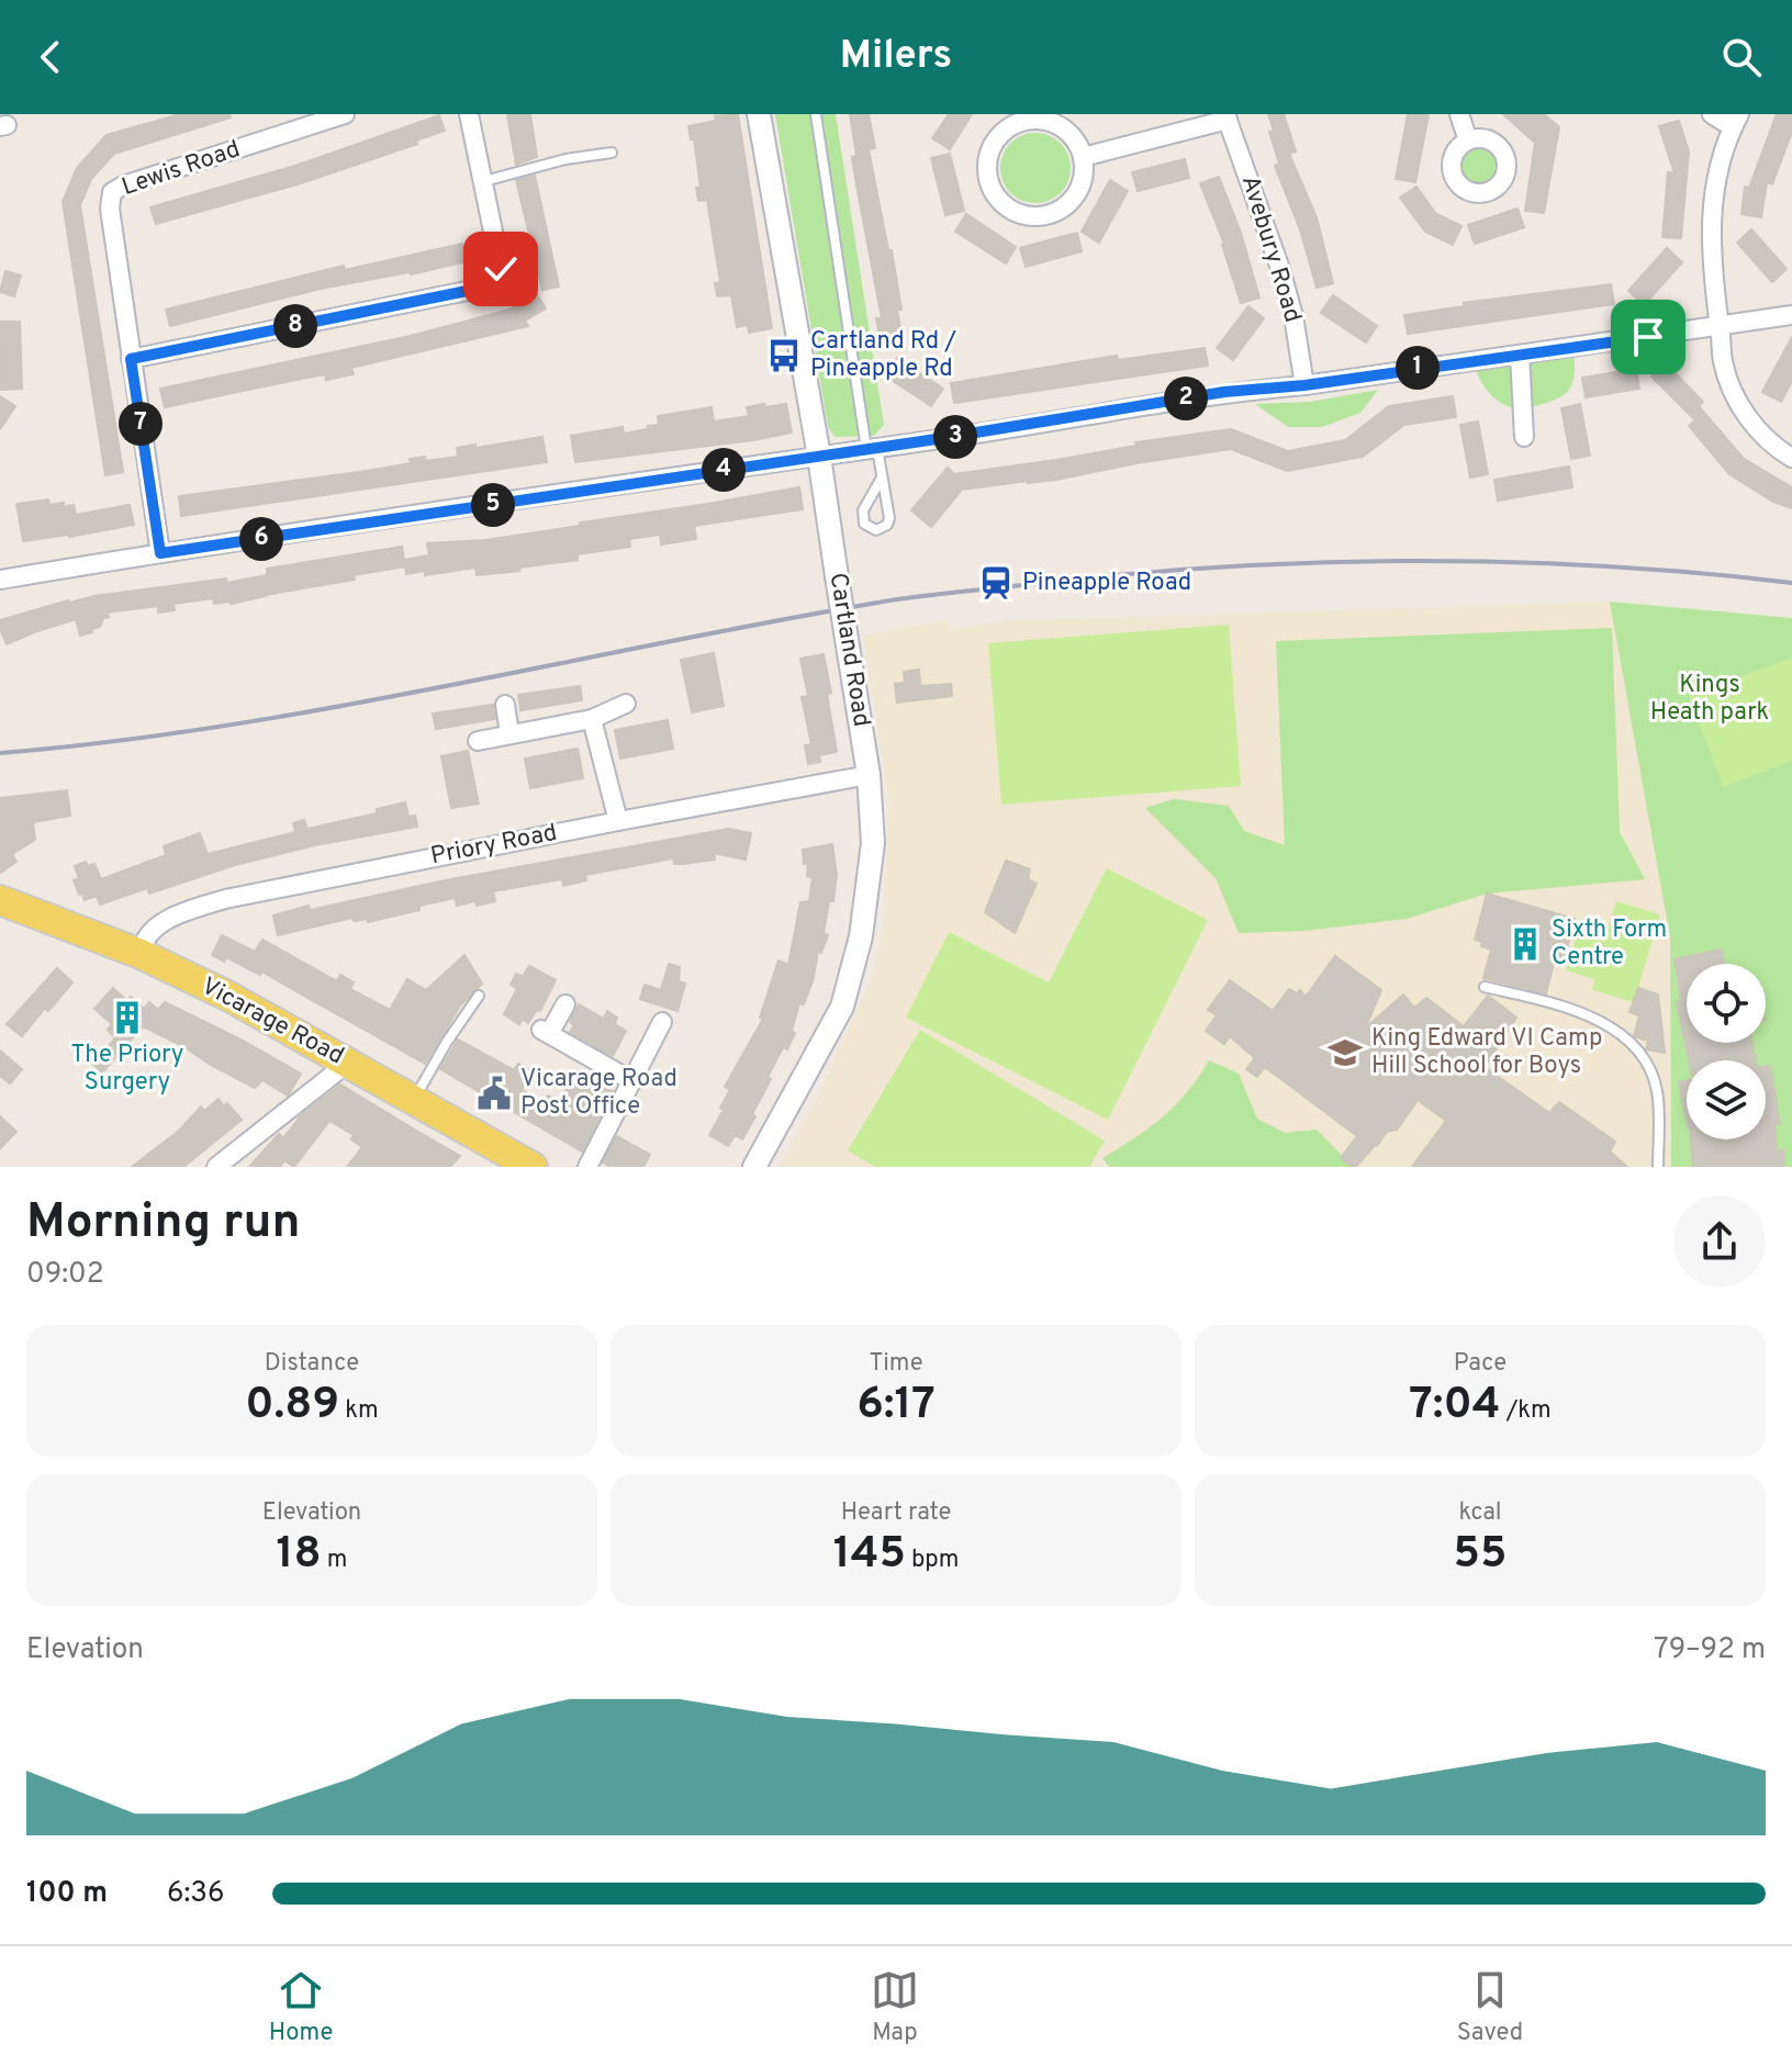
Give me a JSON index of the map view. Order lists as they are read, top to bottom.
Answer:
{
  "streets": {
    "main road": ["Vicarage Road"],
    "street": [
      "Lewis Road",
      "Avebury Road",
      "Cartland Road",
      "Priory Road"
    ]
  },
  "crossings": [
    ["Cartland Road", "Priory Road"],
    ["Priory Road", "Vicarage Road"]
  ],
  "parks": ["Kings Heath park"],
  "places": {
    "bus stop": ["Cartland Rd / Pineapple Rd"],
    "station": ["Pineapple Road"],
    "building": ["Sixth Form Centre", "The Priory Surgery"],
    "school or university": ["King Edward VI Camp Hill School for Boys"],
    "public building": ["Vicarage Road Post Office"]
  },
  "page": {
    "header": "Milers",
    "pins": [
      "8",
      "1",
      "2",
      "7",
      "3",
      "4",
      "5",
      "6"
    ],
    "heading": ["Morning run", "09:02"],
    "stats": [
      ["Distance", "0.89 km"],
      ["Time", "6:17"],
      ["Pace", "7:04 /km"],
      ["Elevation", "18 m"],
      ["Heart rate", "145 bpm"],
      ["kcal", "55"]
    ],
    "chart": ["Elevation", "79–92 m"],
    "list": [
      {
        "name": "100 m",
        "note": "6:36"
      }
    ],
    "tabs": ["Home", "Map", "Saved"]
  }
}
